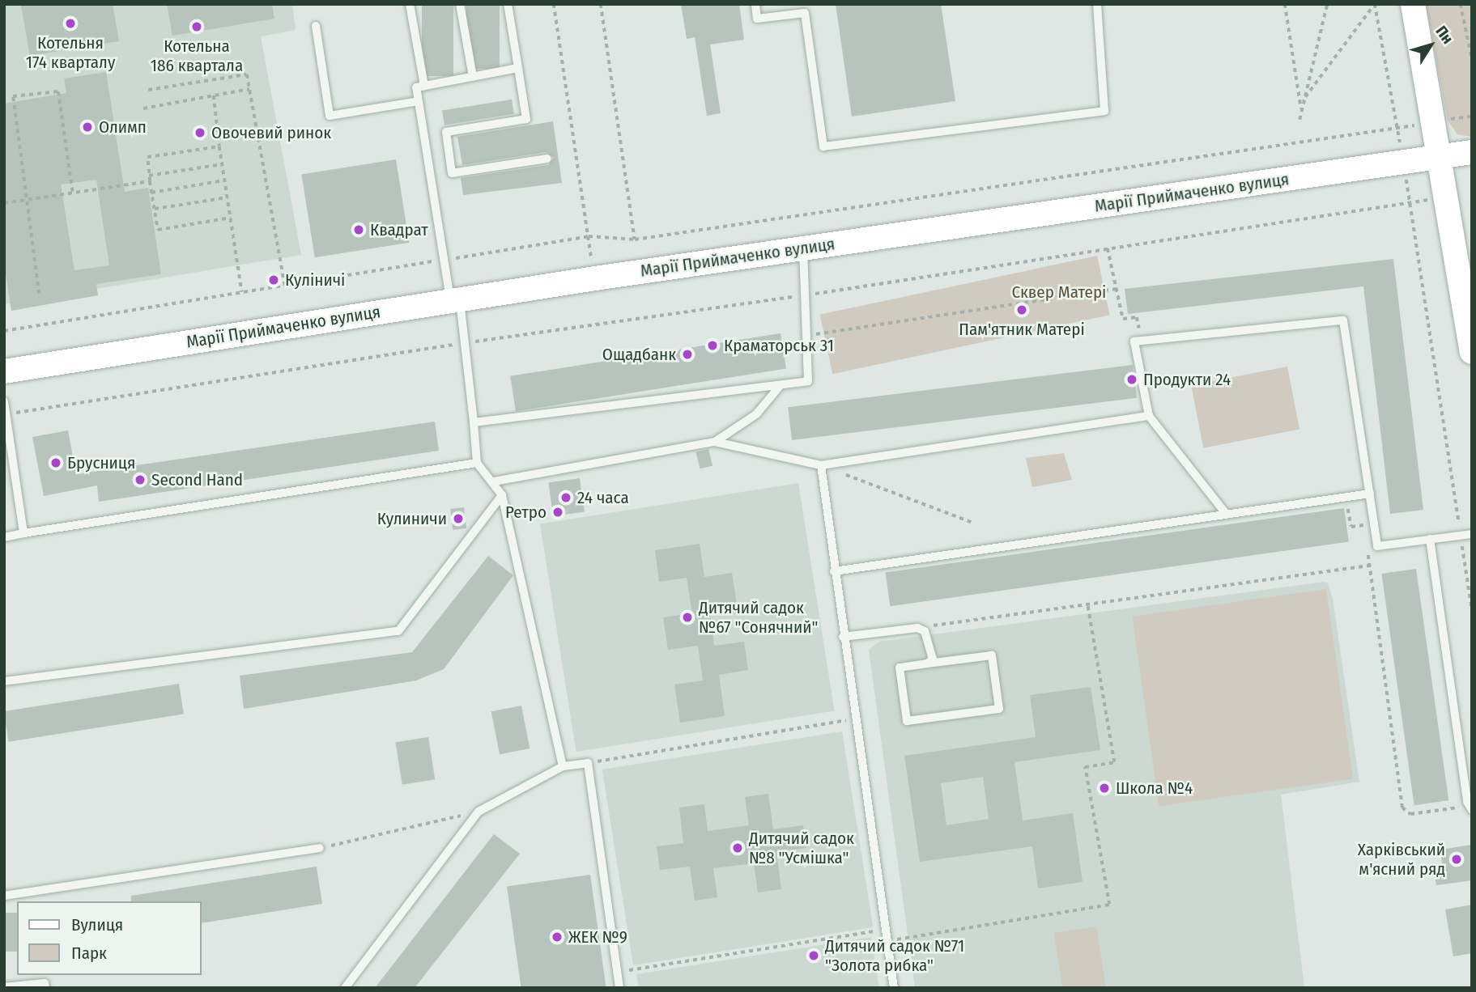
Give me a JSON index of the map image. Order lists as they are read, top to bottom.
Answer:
{
  "streets": {
    "street": ["Марії Приймаченко вулиця"]
  },
  "parks": ["Сквер Матері"],
  "places": [
    "Котельня 174 кварталу",
    "Котельна 186 квартала",
    "Олимп",
    "Овочевий ринок",
    "Квадрат",
    "Куліничі",
    "Пам'ятник Матері",
    "Краматорськ 31",
    "Ощадбанк",
    "Продукти 24",
    "Брусниця",
    "Second Hand",
    "24 часа",
    "Ретро",
    "Кулиничи",
    "Дитячий садок №67 \"Сонячний\"",
    "Школа №4",
    "Дитячий садок №8 \"Усмішка\"",
    "Харківський м'ясний ряд",
    "ЖЕК №9",
    "Дитячий садок №71 \"Золота рибка\""
  ],
  "legend": ["Вулиця", "Парк"],
  "north": "top right"
}
